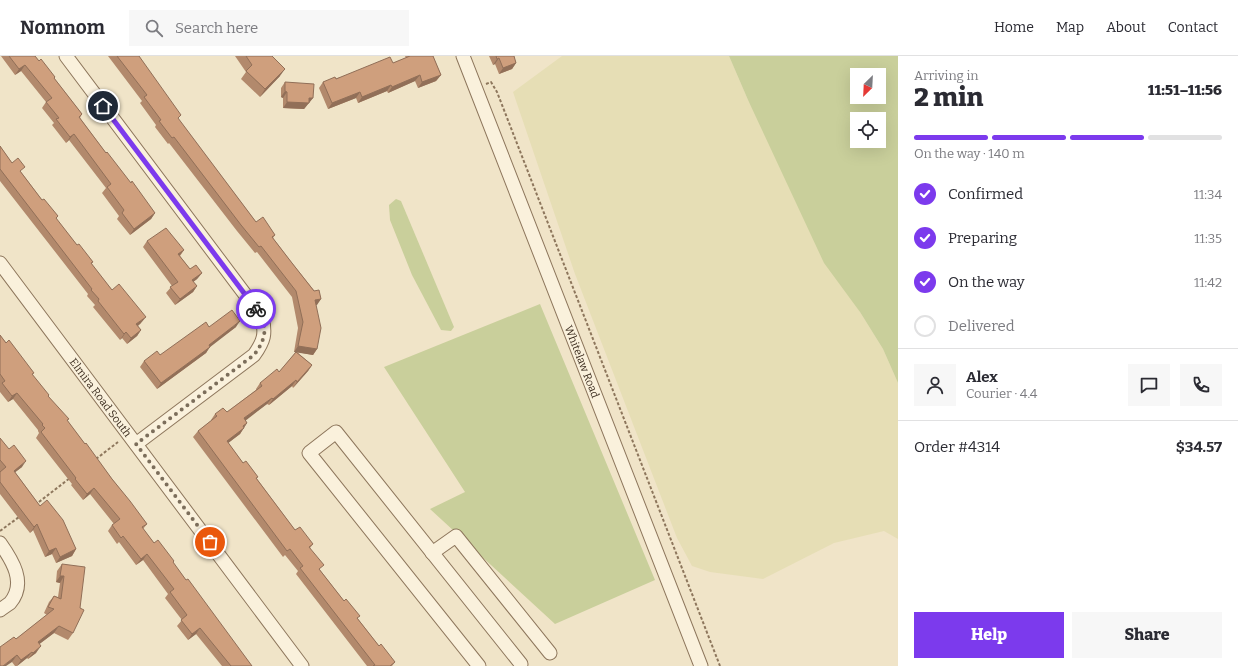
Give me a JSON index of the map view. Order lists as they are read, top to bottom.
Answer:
{
  "streets": {
    "street": ["Whitelaw Road", "Elmira Road South"]
  },
  "north": "bottom left",
  "page": {
    "header": "Nomnom",
    "search": "Search here",
    "nav": [
      "Home",
      "Map",
      "About",
      "Contact"
    ],
    "heading": ["2 min", "Arriving in", "11:51–11:56"],
    "panel": [
      "Alex",
      "Courier · 4.4",
      "Order #4314",
      "$34.57"
    ],
    "bar": "On the way · 140 m",
    "list": [
      ["Confirmed", "11:34"],
      ["Preparing", "11:35"],
      ["On the way", "11:42"],
      "Delivered"
    ],
    "buttons": ["Help", "Share"]
  }
}
